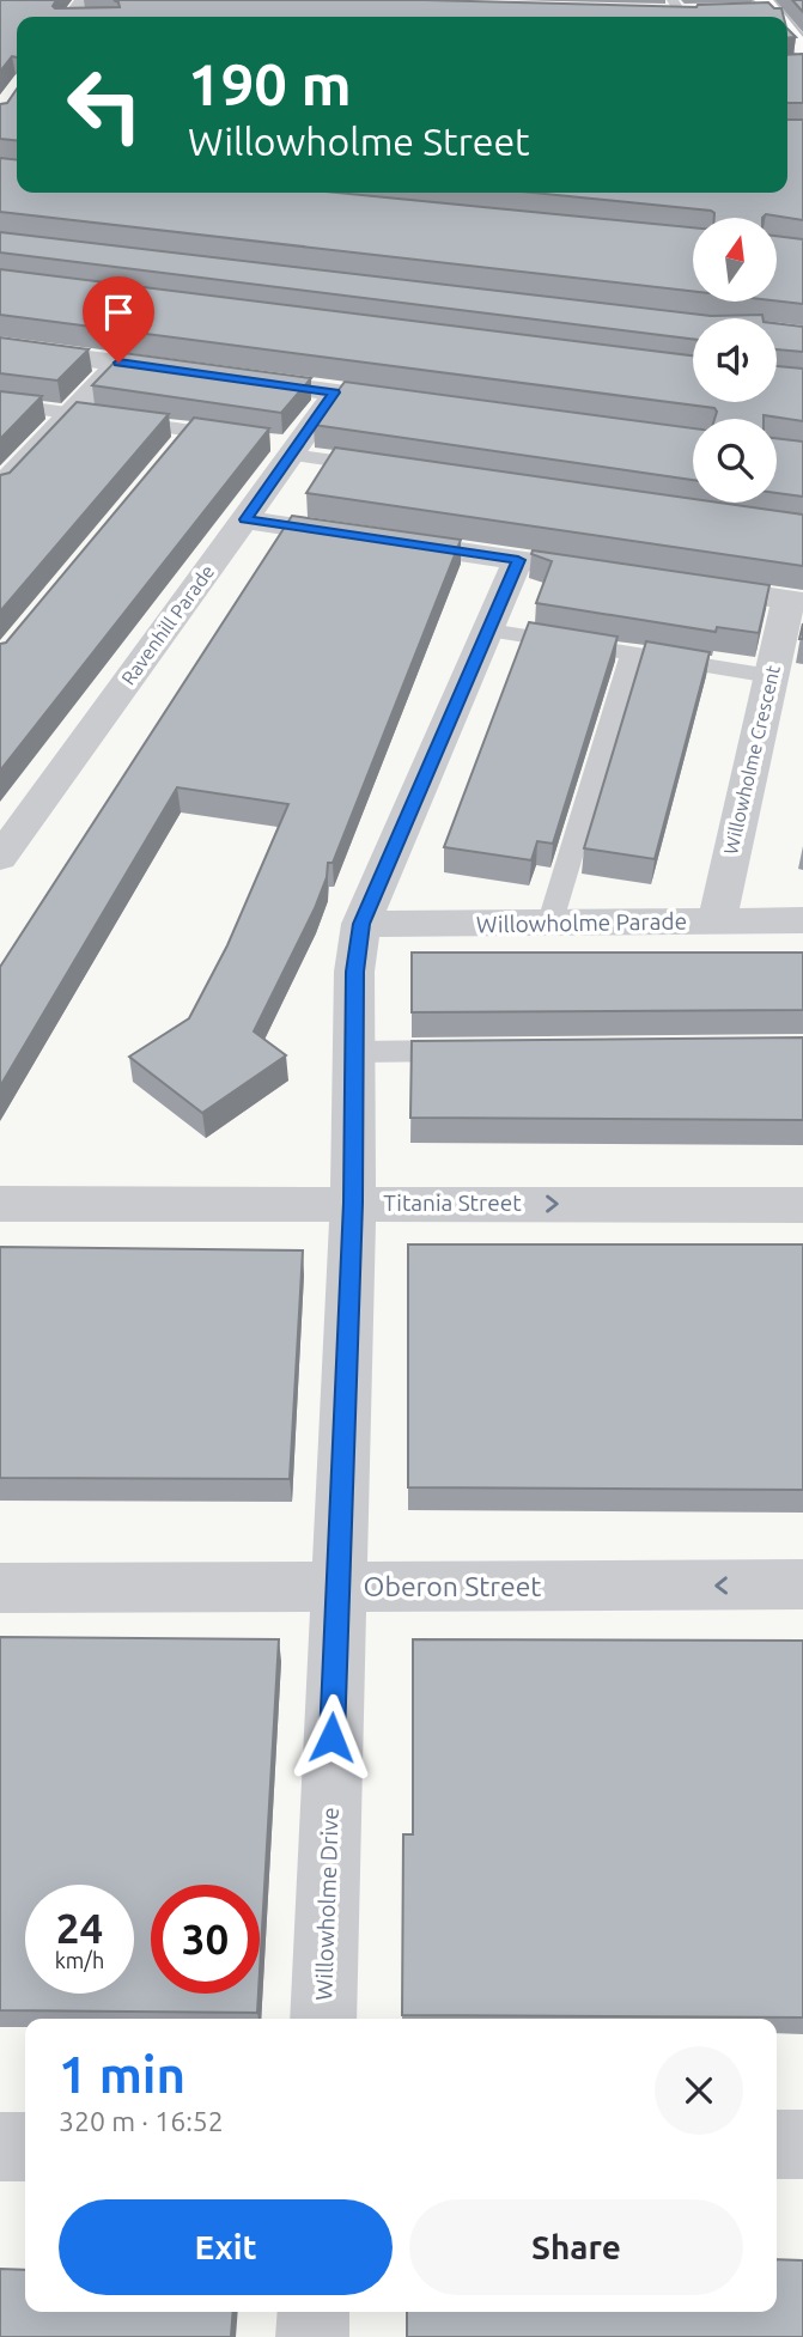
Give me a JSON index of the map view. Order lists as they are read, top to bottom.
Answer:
{
  "streets": {
    "street": [
      "Ravenhill Parade",
      "Willowholme Crescent",
      "Willowholme Parade",
      "Titania Street",
      "Oberon Street",
      "Willowholme Drive"
    ]
  },
  "crossings": [
    ["Willowholme Crescent", "Willowholme Parade"],
    ["Willowholme Parade", "Willowholme Drive"],
    ["Titania Street", "Willowholme Drive"],
    ["Oberon Street", "Willowholme Drive"]
  ],
  "one_way": ["Titania Street", "Oberon Street"],
  "north": "top",
  "page": {
    "turn": ["190 m", "Willowholme Street"],
    "speed": "24 km/h",
    "limit": "30",
    "heading": ["1 min", "320 m · 16:52"],
    "buttons": ["Exit", "Share"]
  }
}
